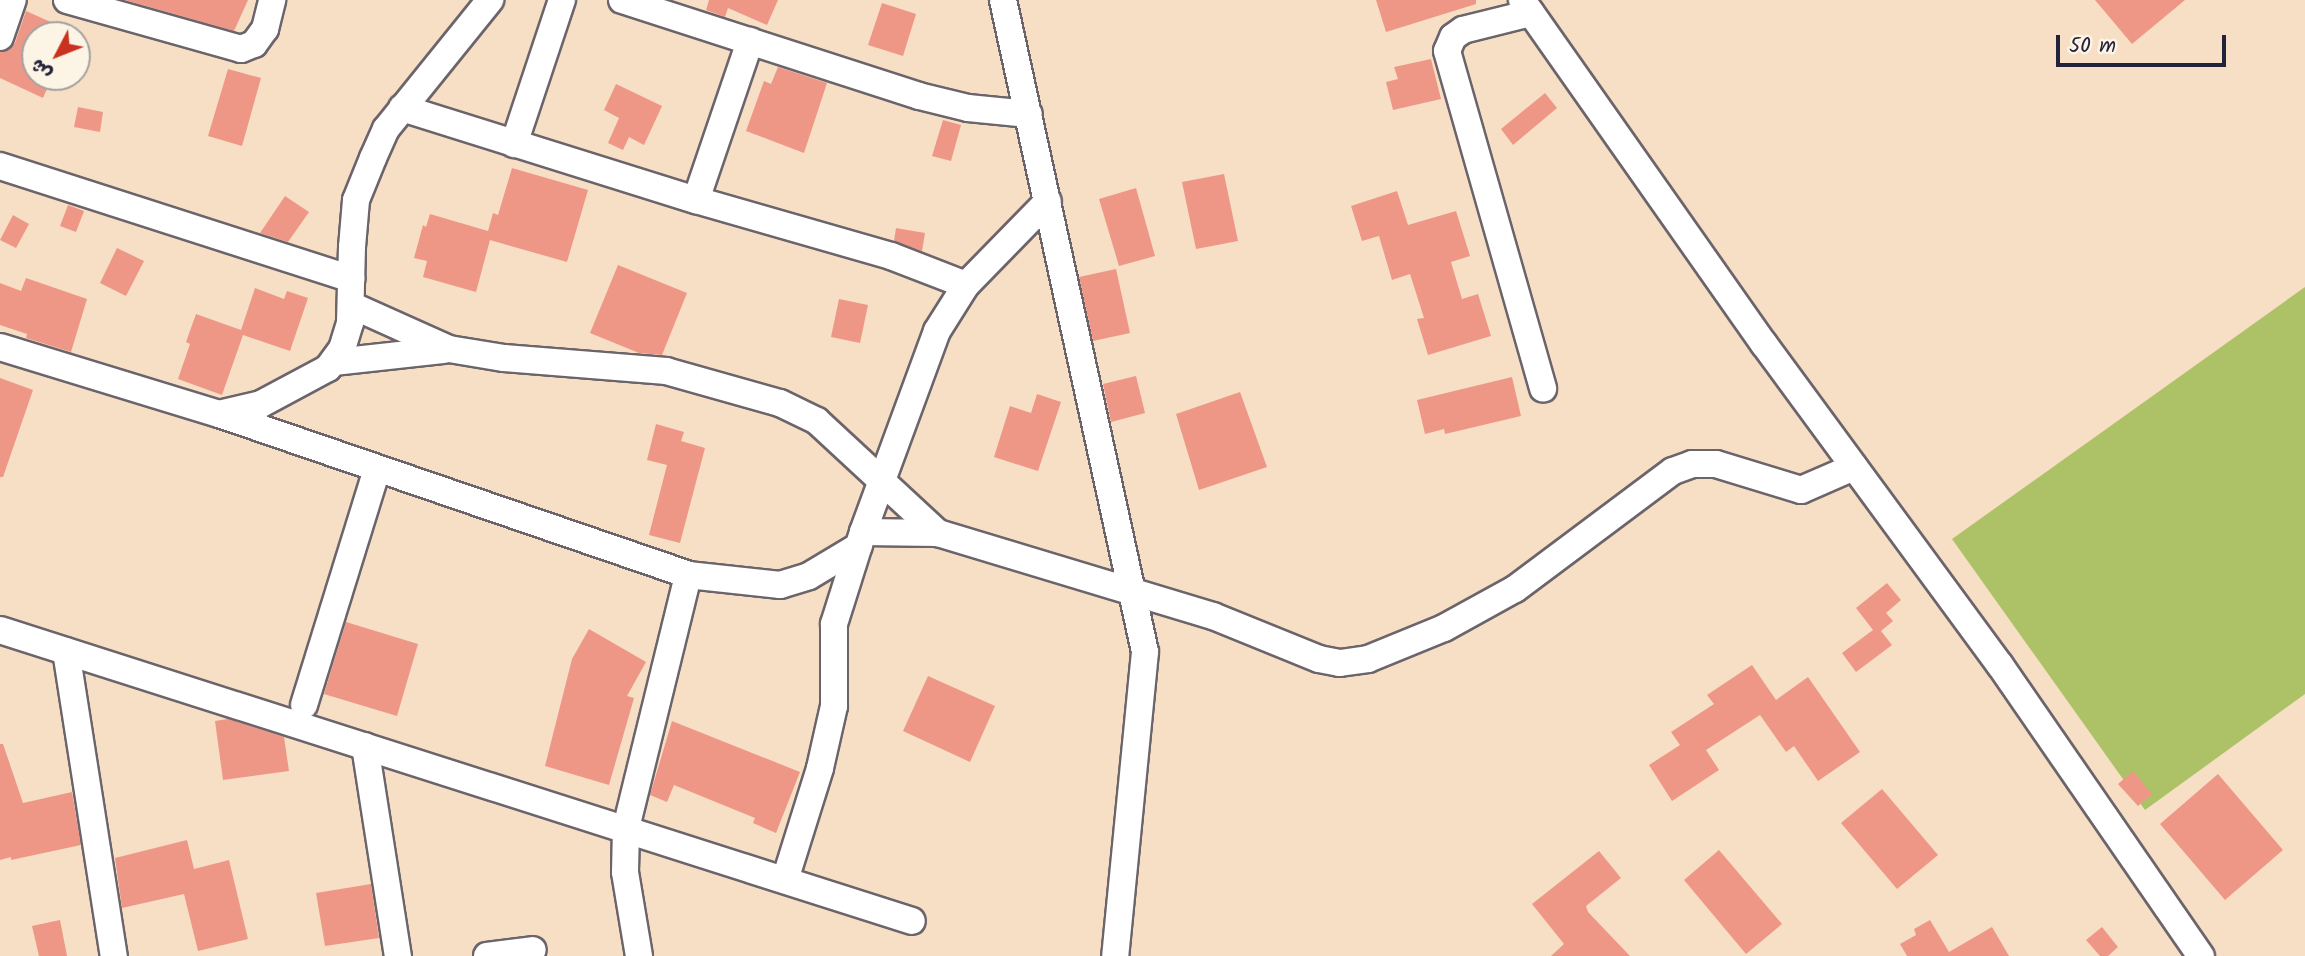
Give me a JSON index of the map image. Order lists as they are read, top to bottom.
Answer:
{
  "scale_bar": "50 m",
  "north": "bottom left"
}
